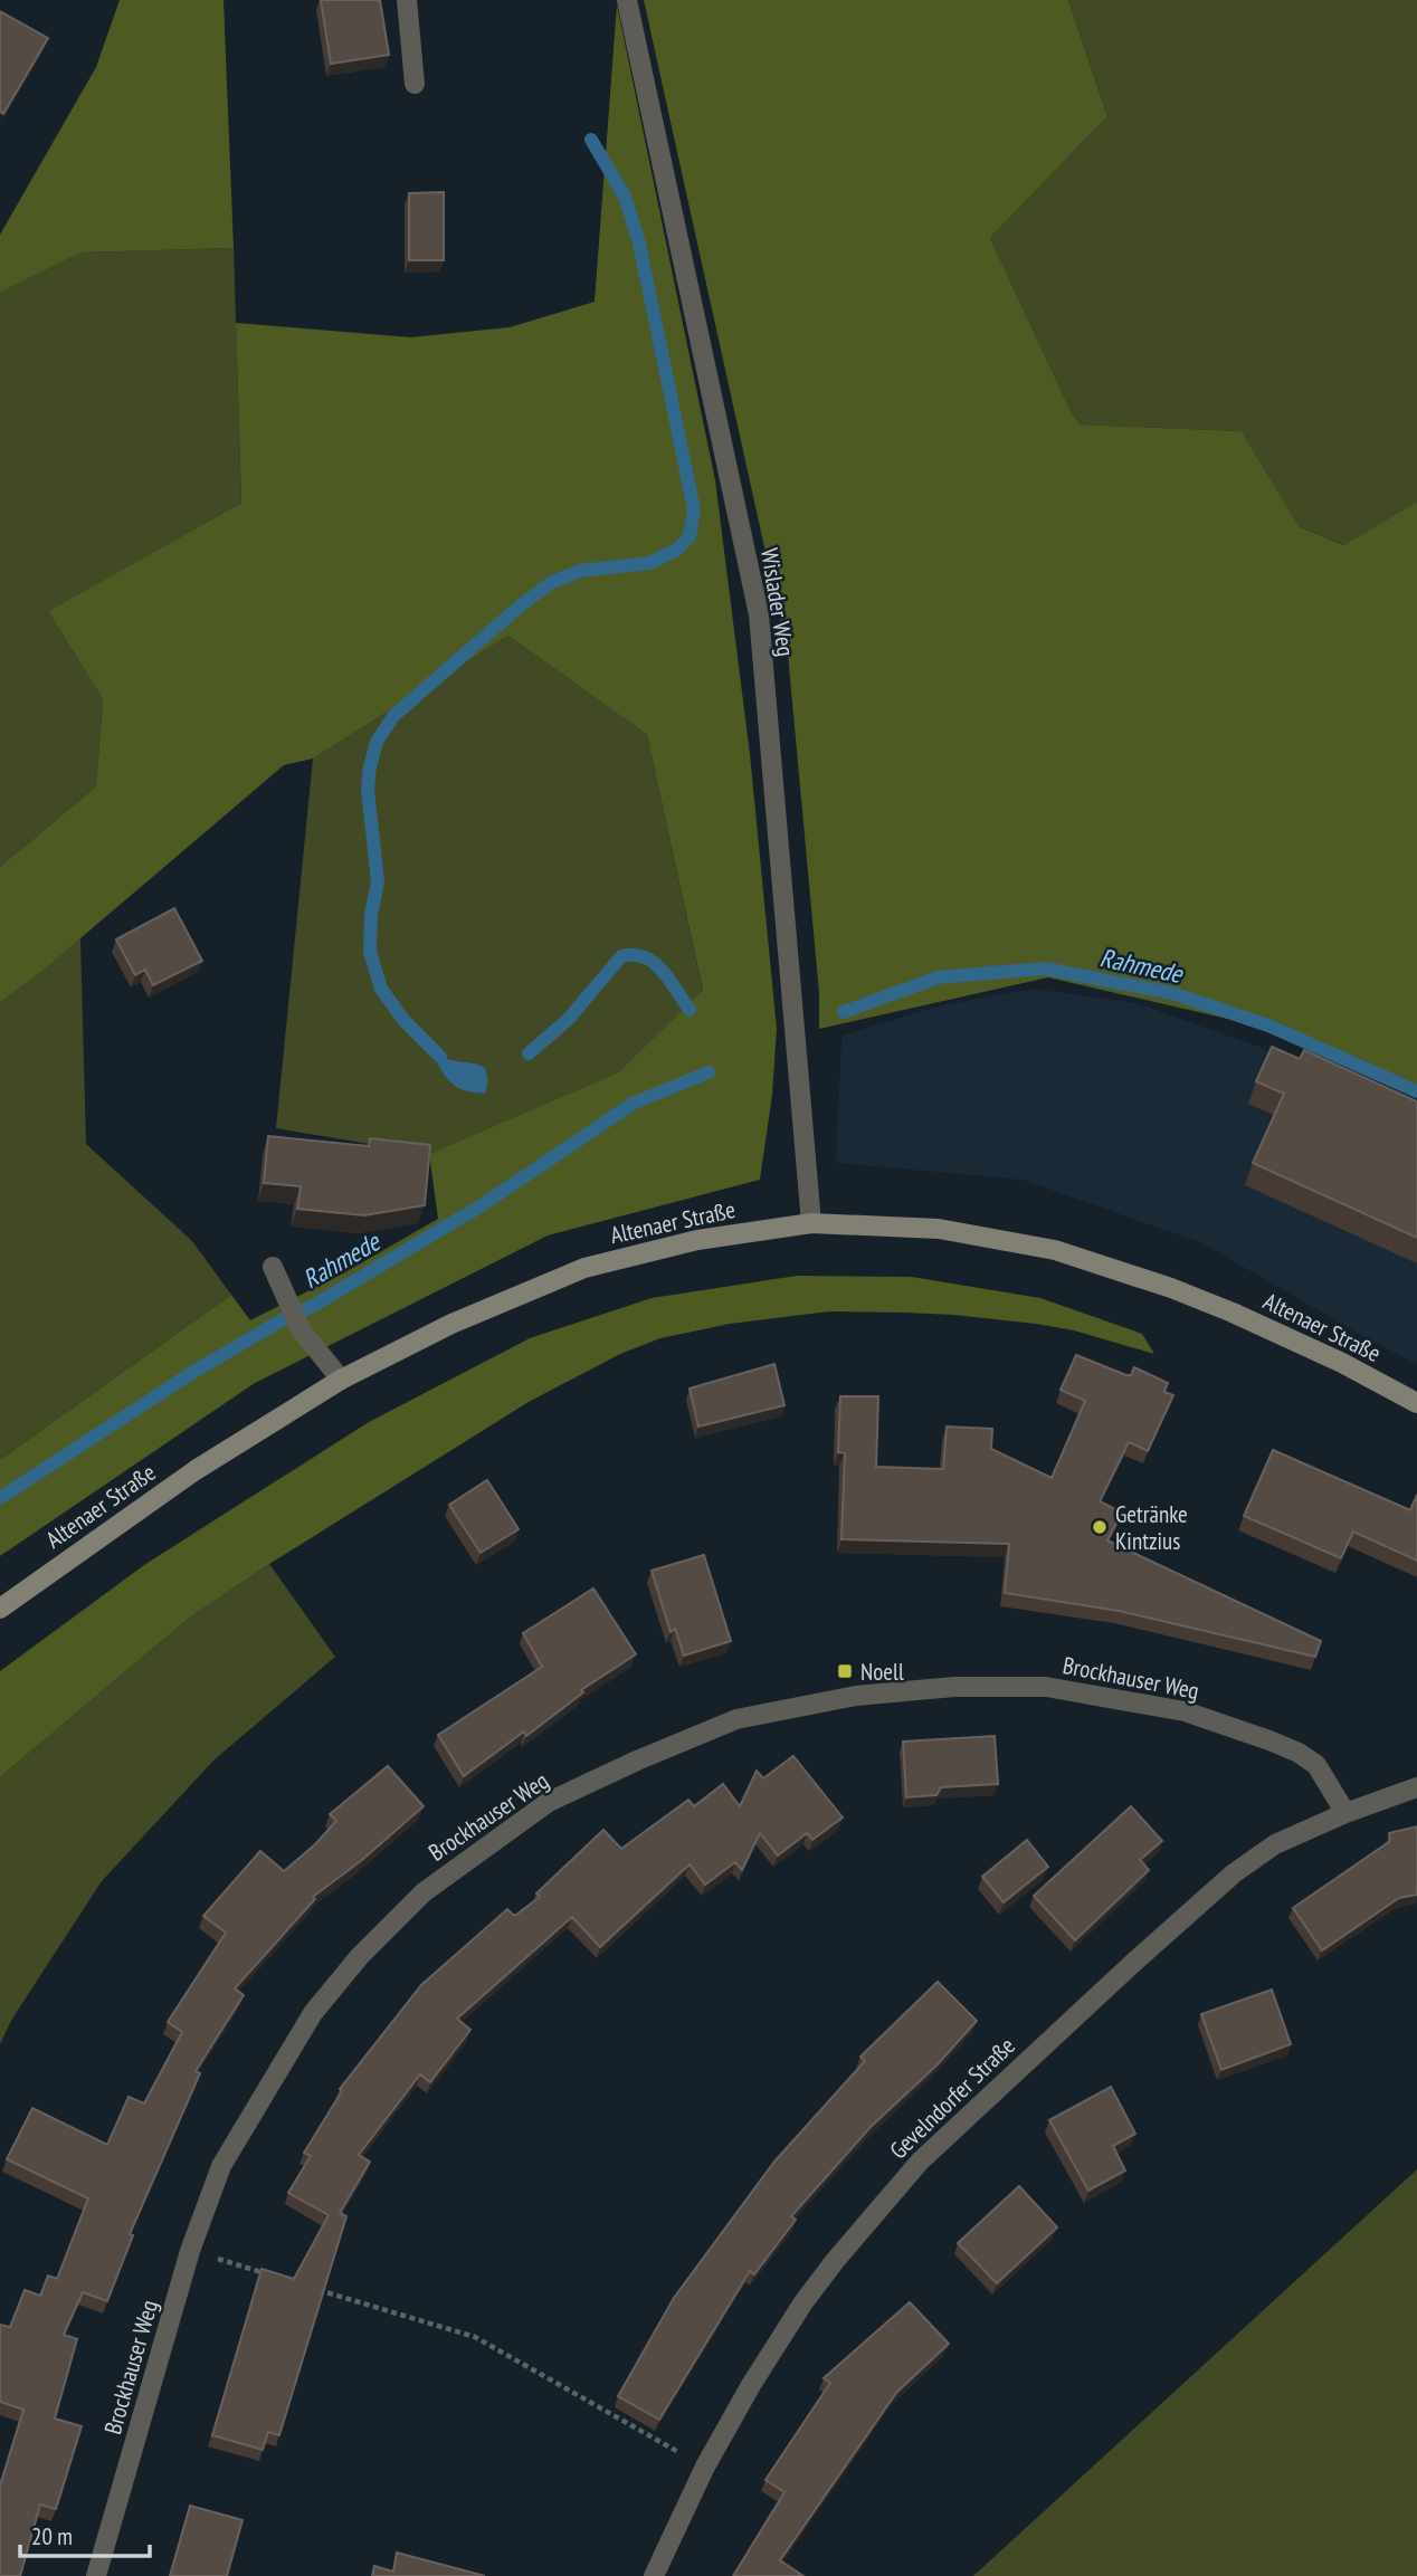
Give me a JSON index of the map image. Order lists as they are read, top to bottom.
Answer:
{
  "streets": {
    "main road": ["Altenaer Straße"],
    "street": ["Wislader Weg", "Brockhauser Weg", "Gevelndorfer Straße"]
  },
  "crossings": [
    ["Wislader Weg", "Altenaer Straße"],
    ["Brockhauser Weg", "Gevelndorfer Straße"]
  ],
  "water": ["Rahmede"],
  "places": {
    "other": ["Getränke Kintzius"],
    "transit": ["Noell"]
  },
  "scale_bar": "20 m"
}
